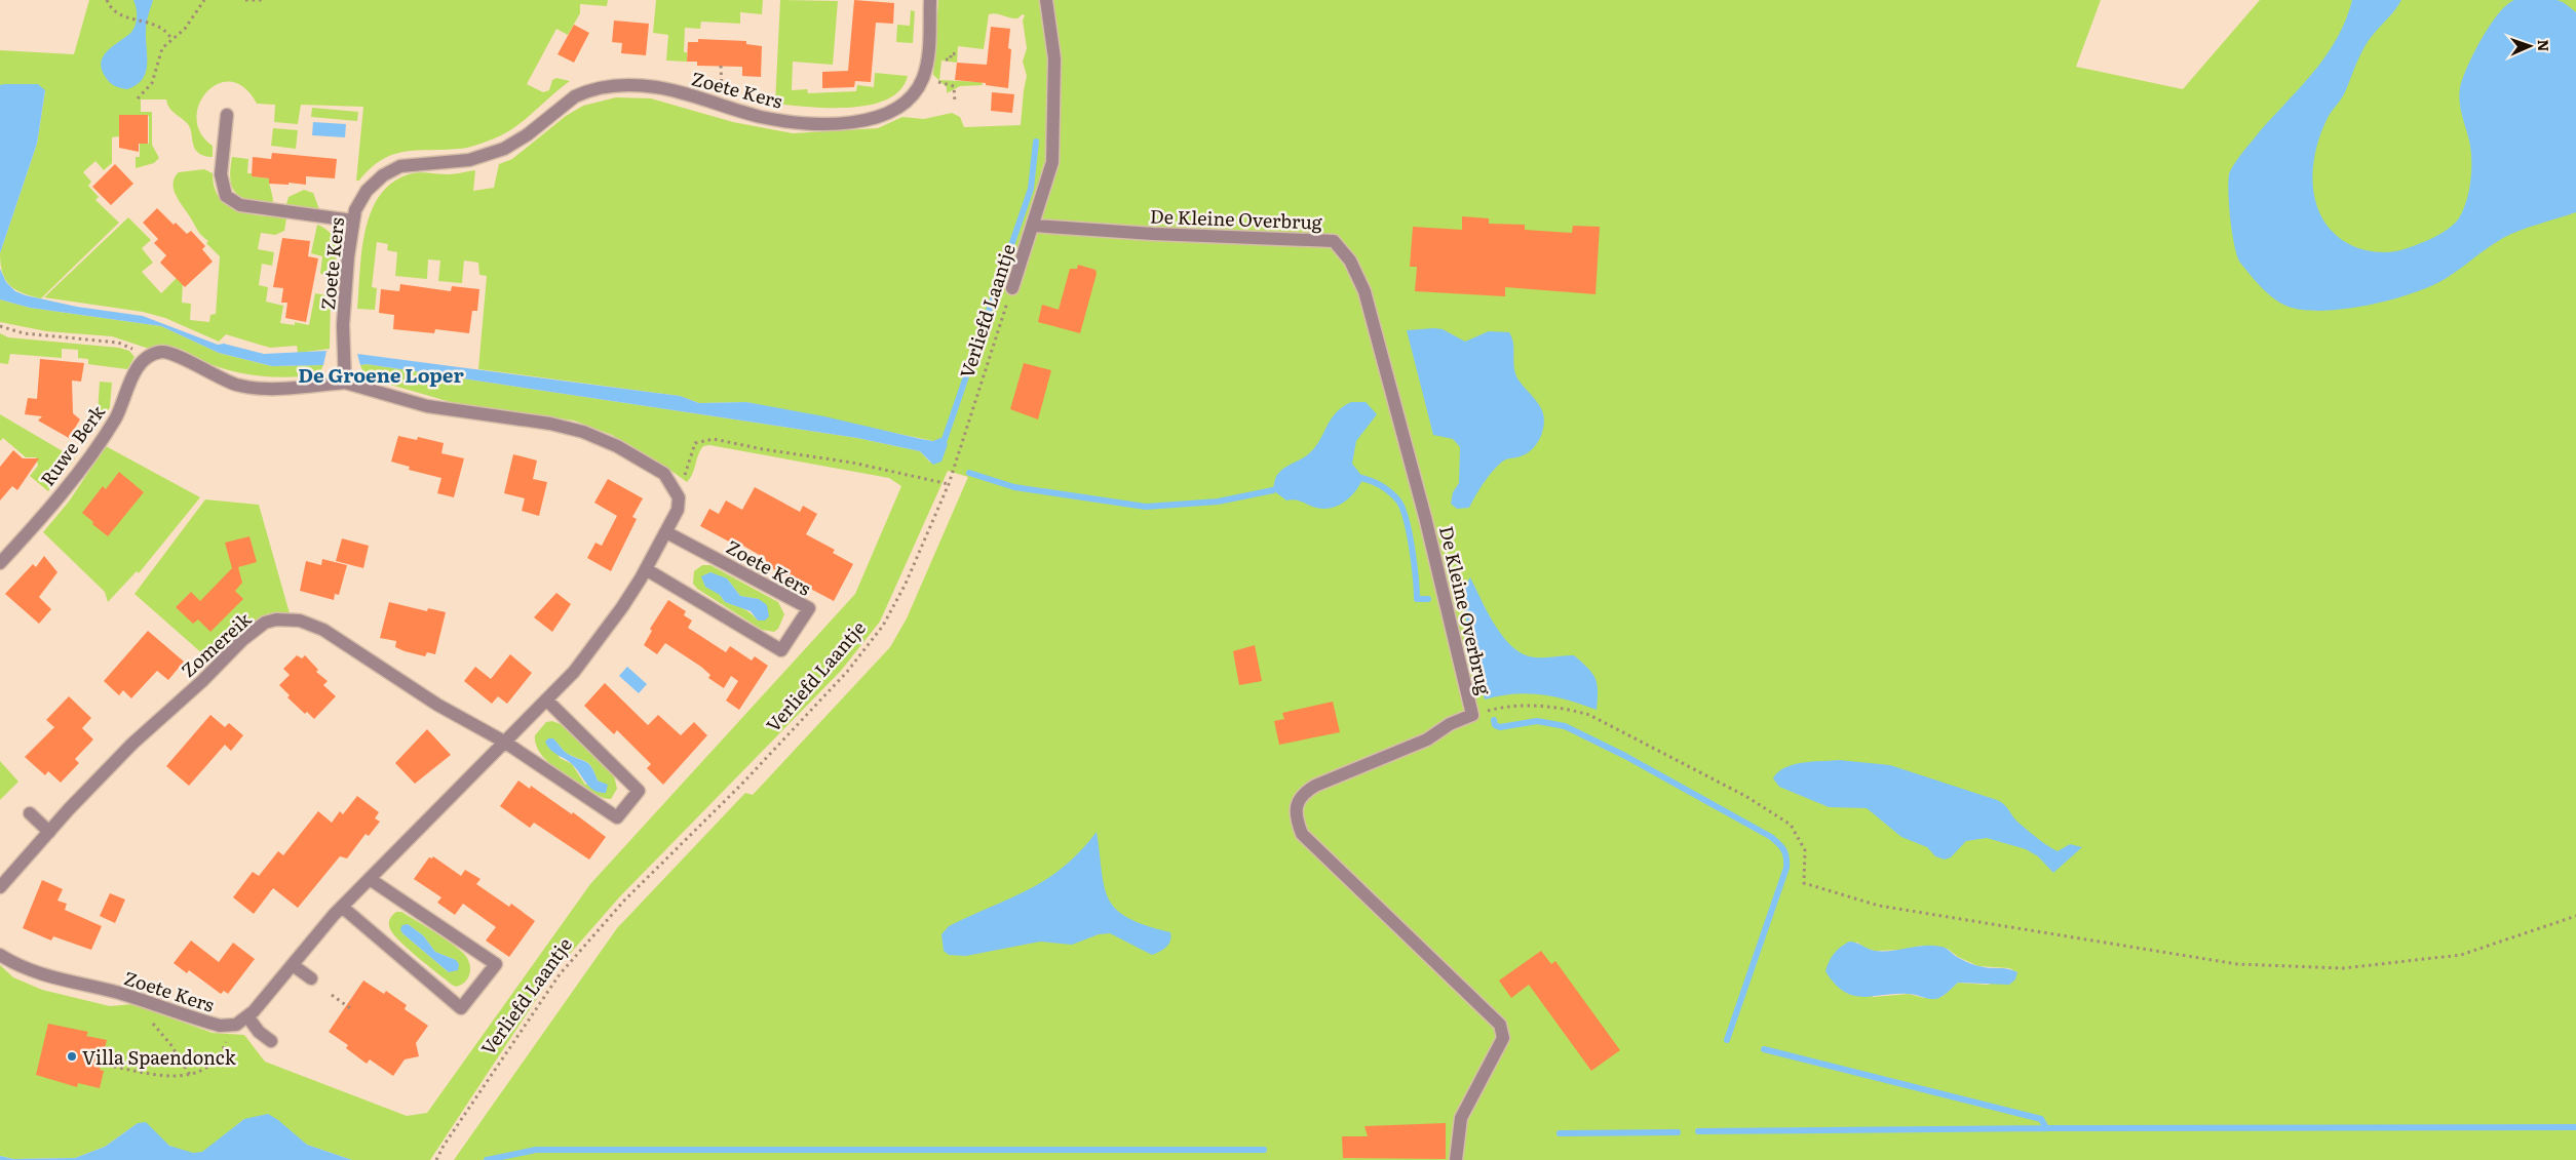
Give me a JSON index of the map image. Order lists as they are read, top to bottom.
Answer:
{
  "streets": {
    "street": [
      "Zoete Kers",
      "De Kleine Overbrug",
      "Verliefd Laantje",
      "Ruwe Berk",
      "Zomereik"
    ]
  },
  "crossings": [
    ["Zoete Kers", "Zomereik"],
    ["De Kleine Overbrug", "Verliefd Laantje"]
  ],
  "districts": ["De Groene Loper"],
  "places": ["Villa Spaendonck"],
  "north": "right"
}
